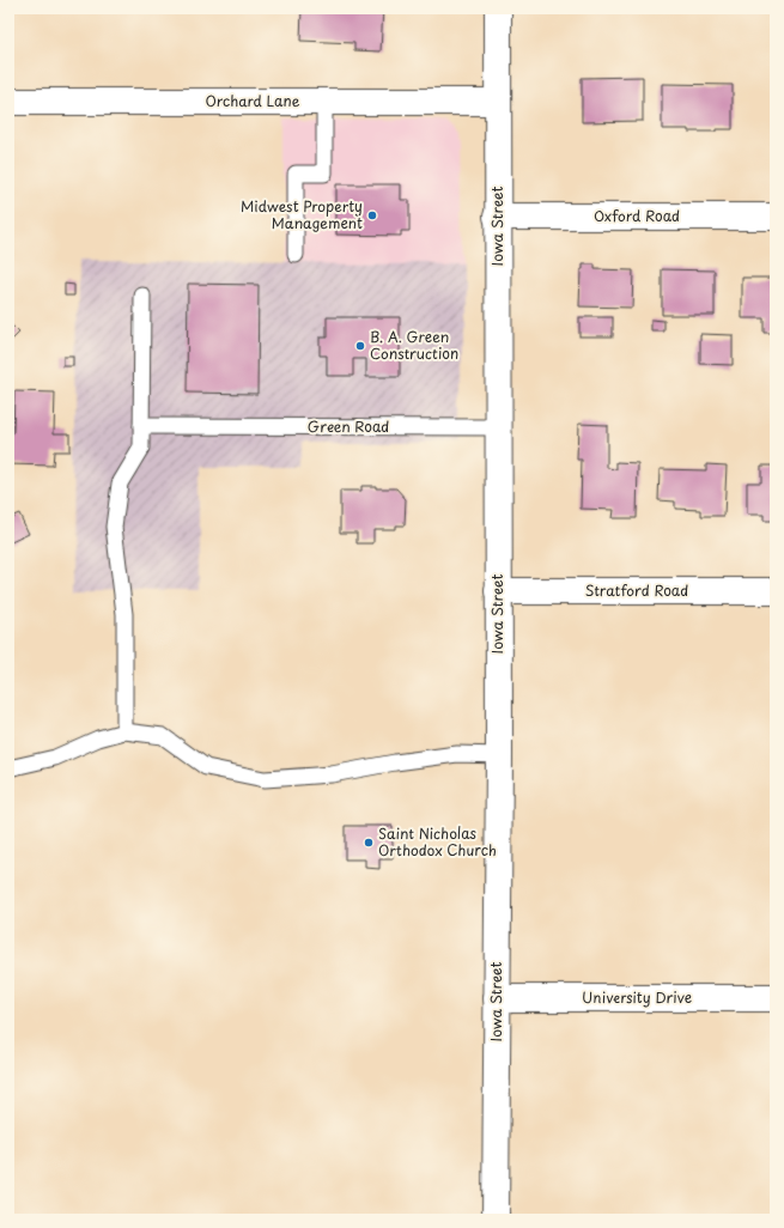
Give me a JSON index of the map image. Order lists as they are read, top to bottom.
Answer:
{
  "streets": {
    "main road": [
      "Orchard Lane",
      "Oxford Road",
      "Iowa Street",
      "Stratford Road",
      "University Drive"
    ],
    "lane": ["Green Road"]
  },
  "crossings": [
    ["Orchard Lane", "Iowa Street"],
    ["Oxford Road", "Iowa Street"],
    ["Iowa Street", "Green Road"],
    ["Iowa Street", "Stratford Road"],
    ["Iowa Street", "University Drive"]
  ],
  "places": ["Midwest Property Management", "B. A. Green Construction", "Saint Nicholas Orthodox Church"]
}
